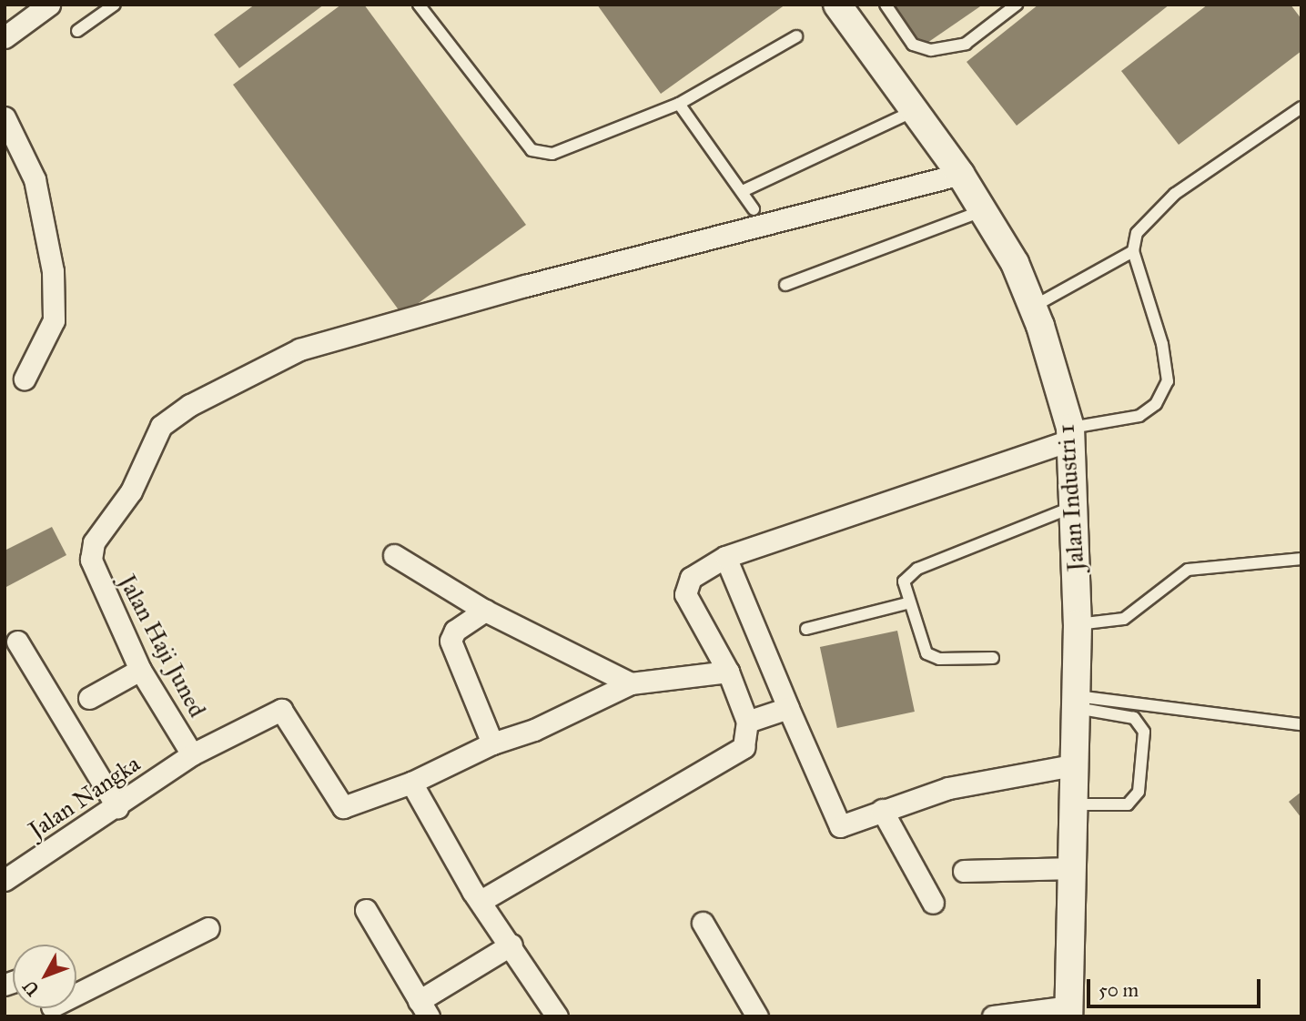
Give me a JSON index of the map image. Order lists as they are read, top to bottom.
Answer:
{
  "streets": {
    "street": ["Jalan Industri 1", "Jalan Haji Juned", "Jalan Nangka"]
  },
  "crossings": [
    ["Jalan Industri 1", "Jalan Haji Juned"],
    ["Jalan Haji Juned", "Jalan Nangka"]
  ],
  "scale_bar": "50 m",
  "north": "bottom left"
}
